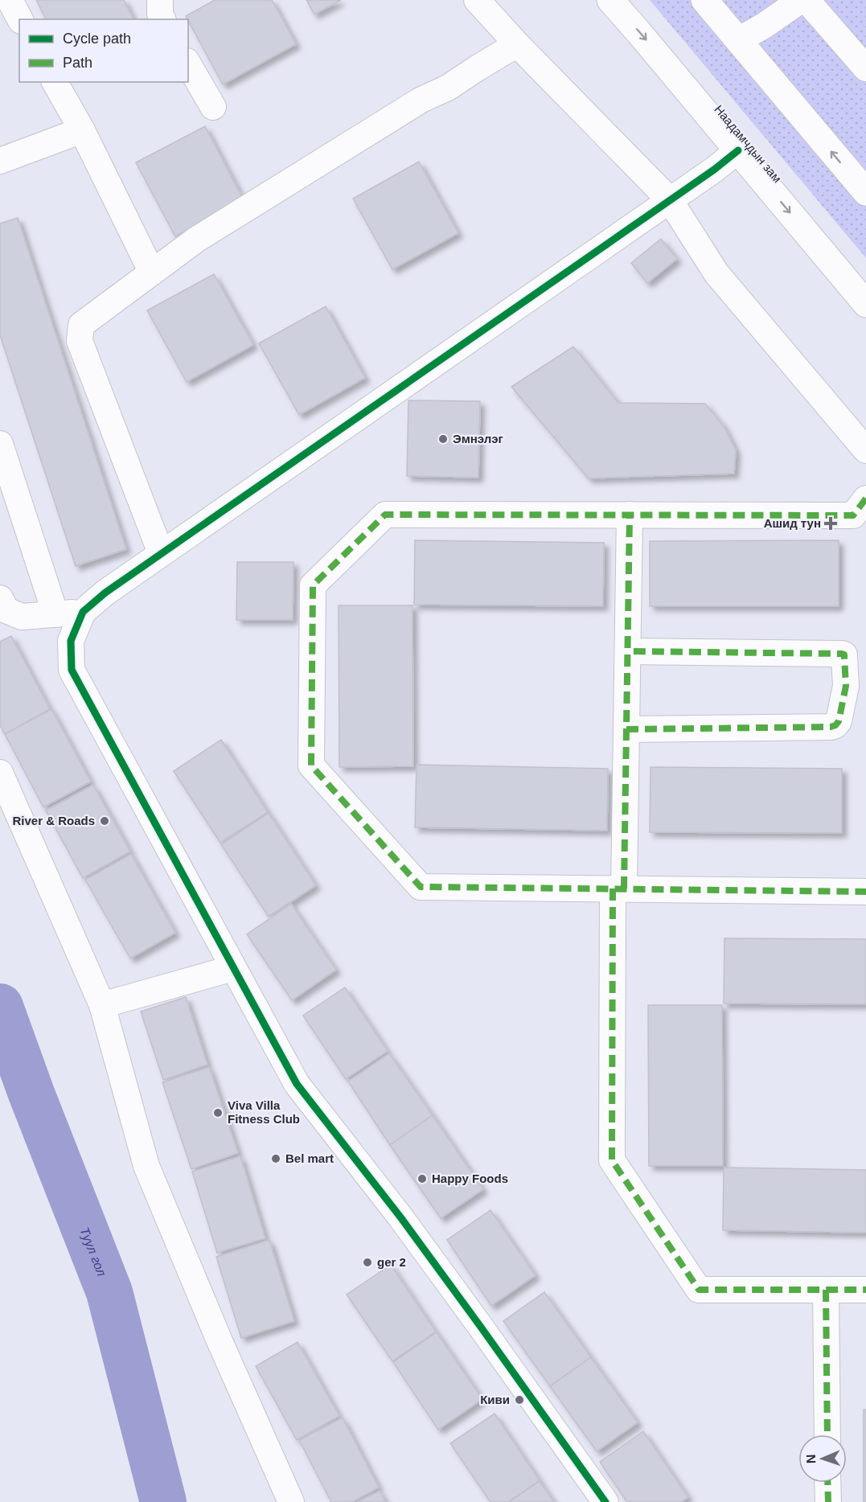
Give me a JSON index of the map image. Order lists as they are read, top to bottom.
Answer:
{
  "streets": {
    "highway": ["Наадамчдын зам"]
  },
  "water": ["Туул гол"],
  "places": {
    "other": [
      "Эмнэлэг",
      "River & Roads",
      "Viva Villa Fitness Club",
      "Bel mart",
      "Happy Foods",
      "ger 2",
      "Киви"
    ],
    "health": ["Ашид тун"]
  },
  "legend": ["Cycle path", "Path"],
  "north": "left"
}
